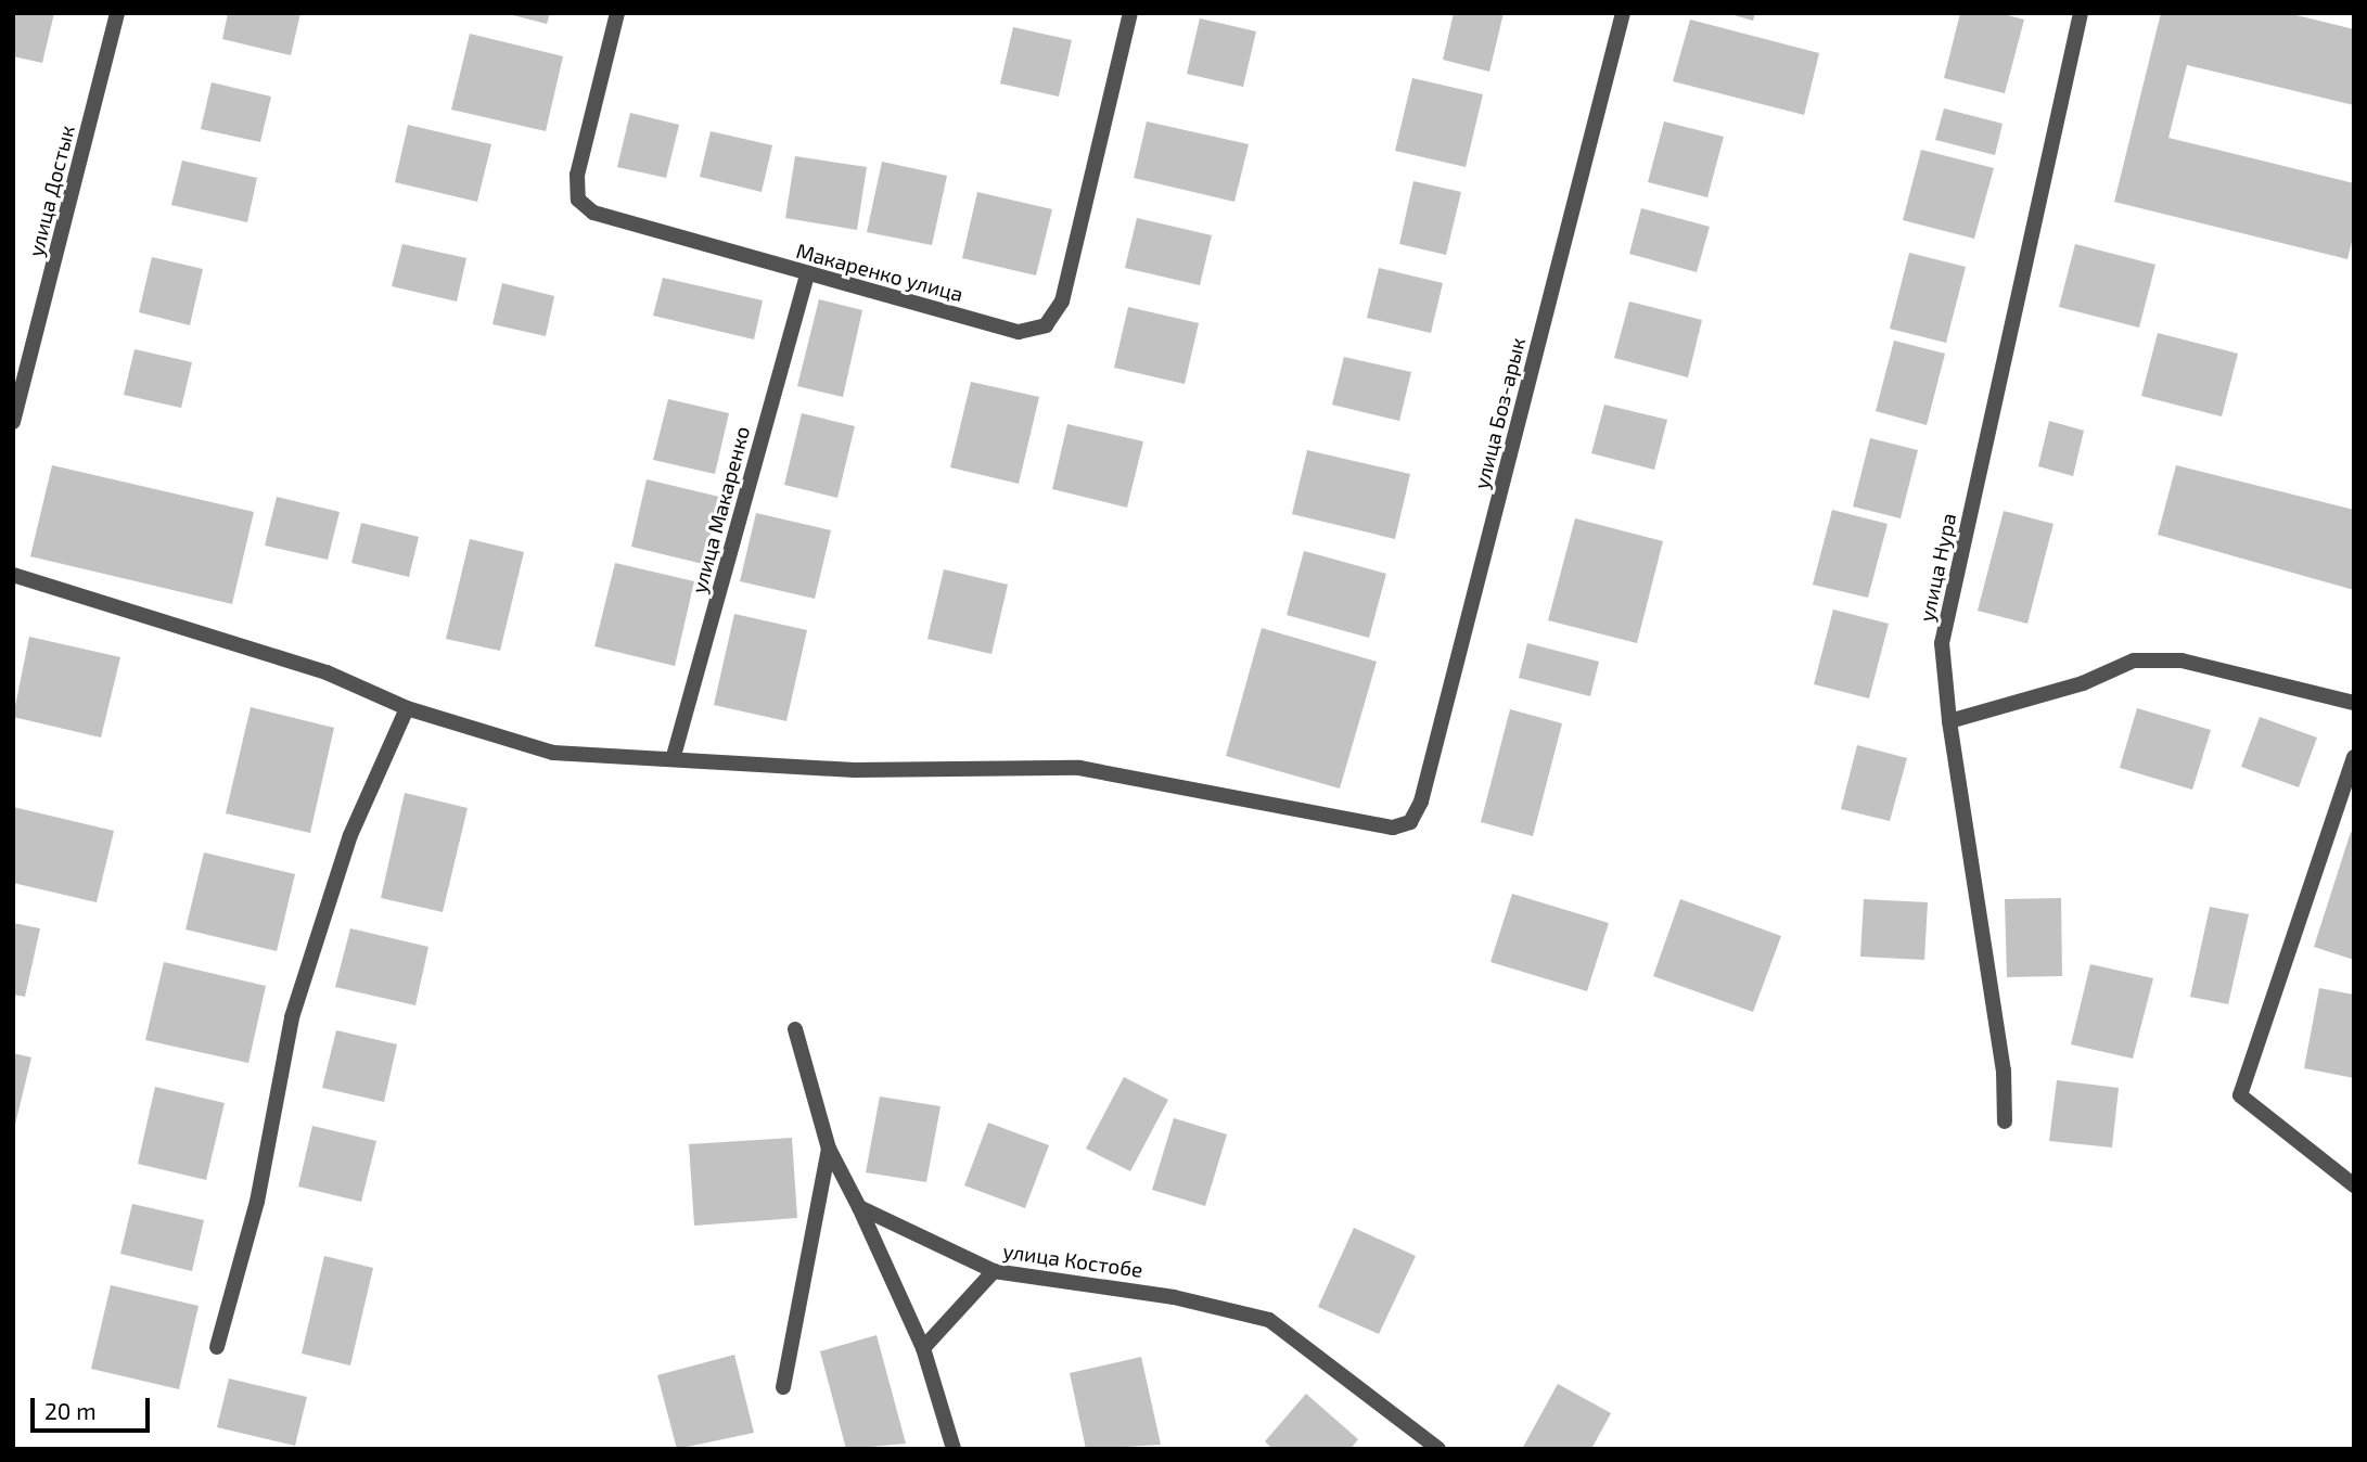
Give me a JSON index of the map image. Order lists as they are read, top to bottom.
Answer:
{
  "streets": {
    "street": [
      "улица Достык",
      "Макаренко улица",
      "улица Боз-арык",
      "улица Макаренко",
      "улица Нура",
      "улица Костобе"
    ]
  },
  "crossings": [
    ["Макаренко улица", "улица Макаренко"],
    ["улица Боз-арык", "улица Макаренко"]
  ],
  "scale_bar": "20 m"
}
